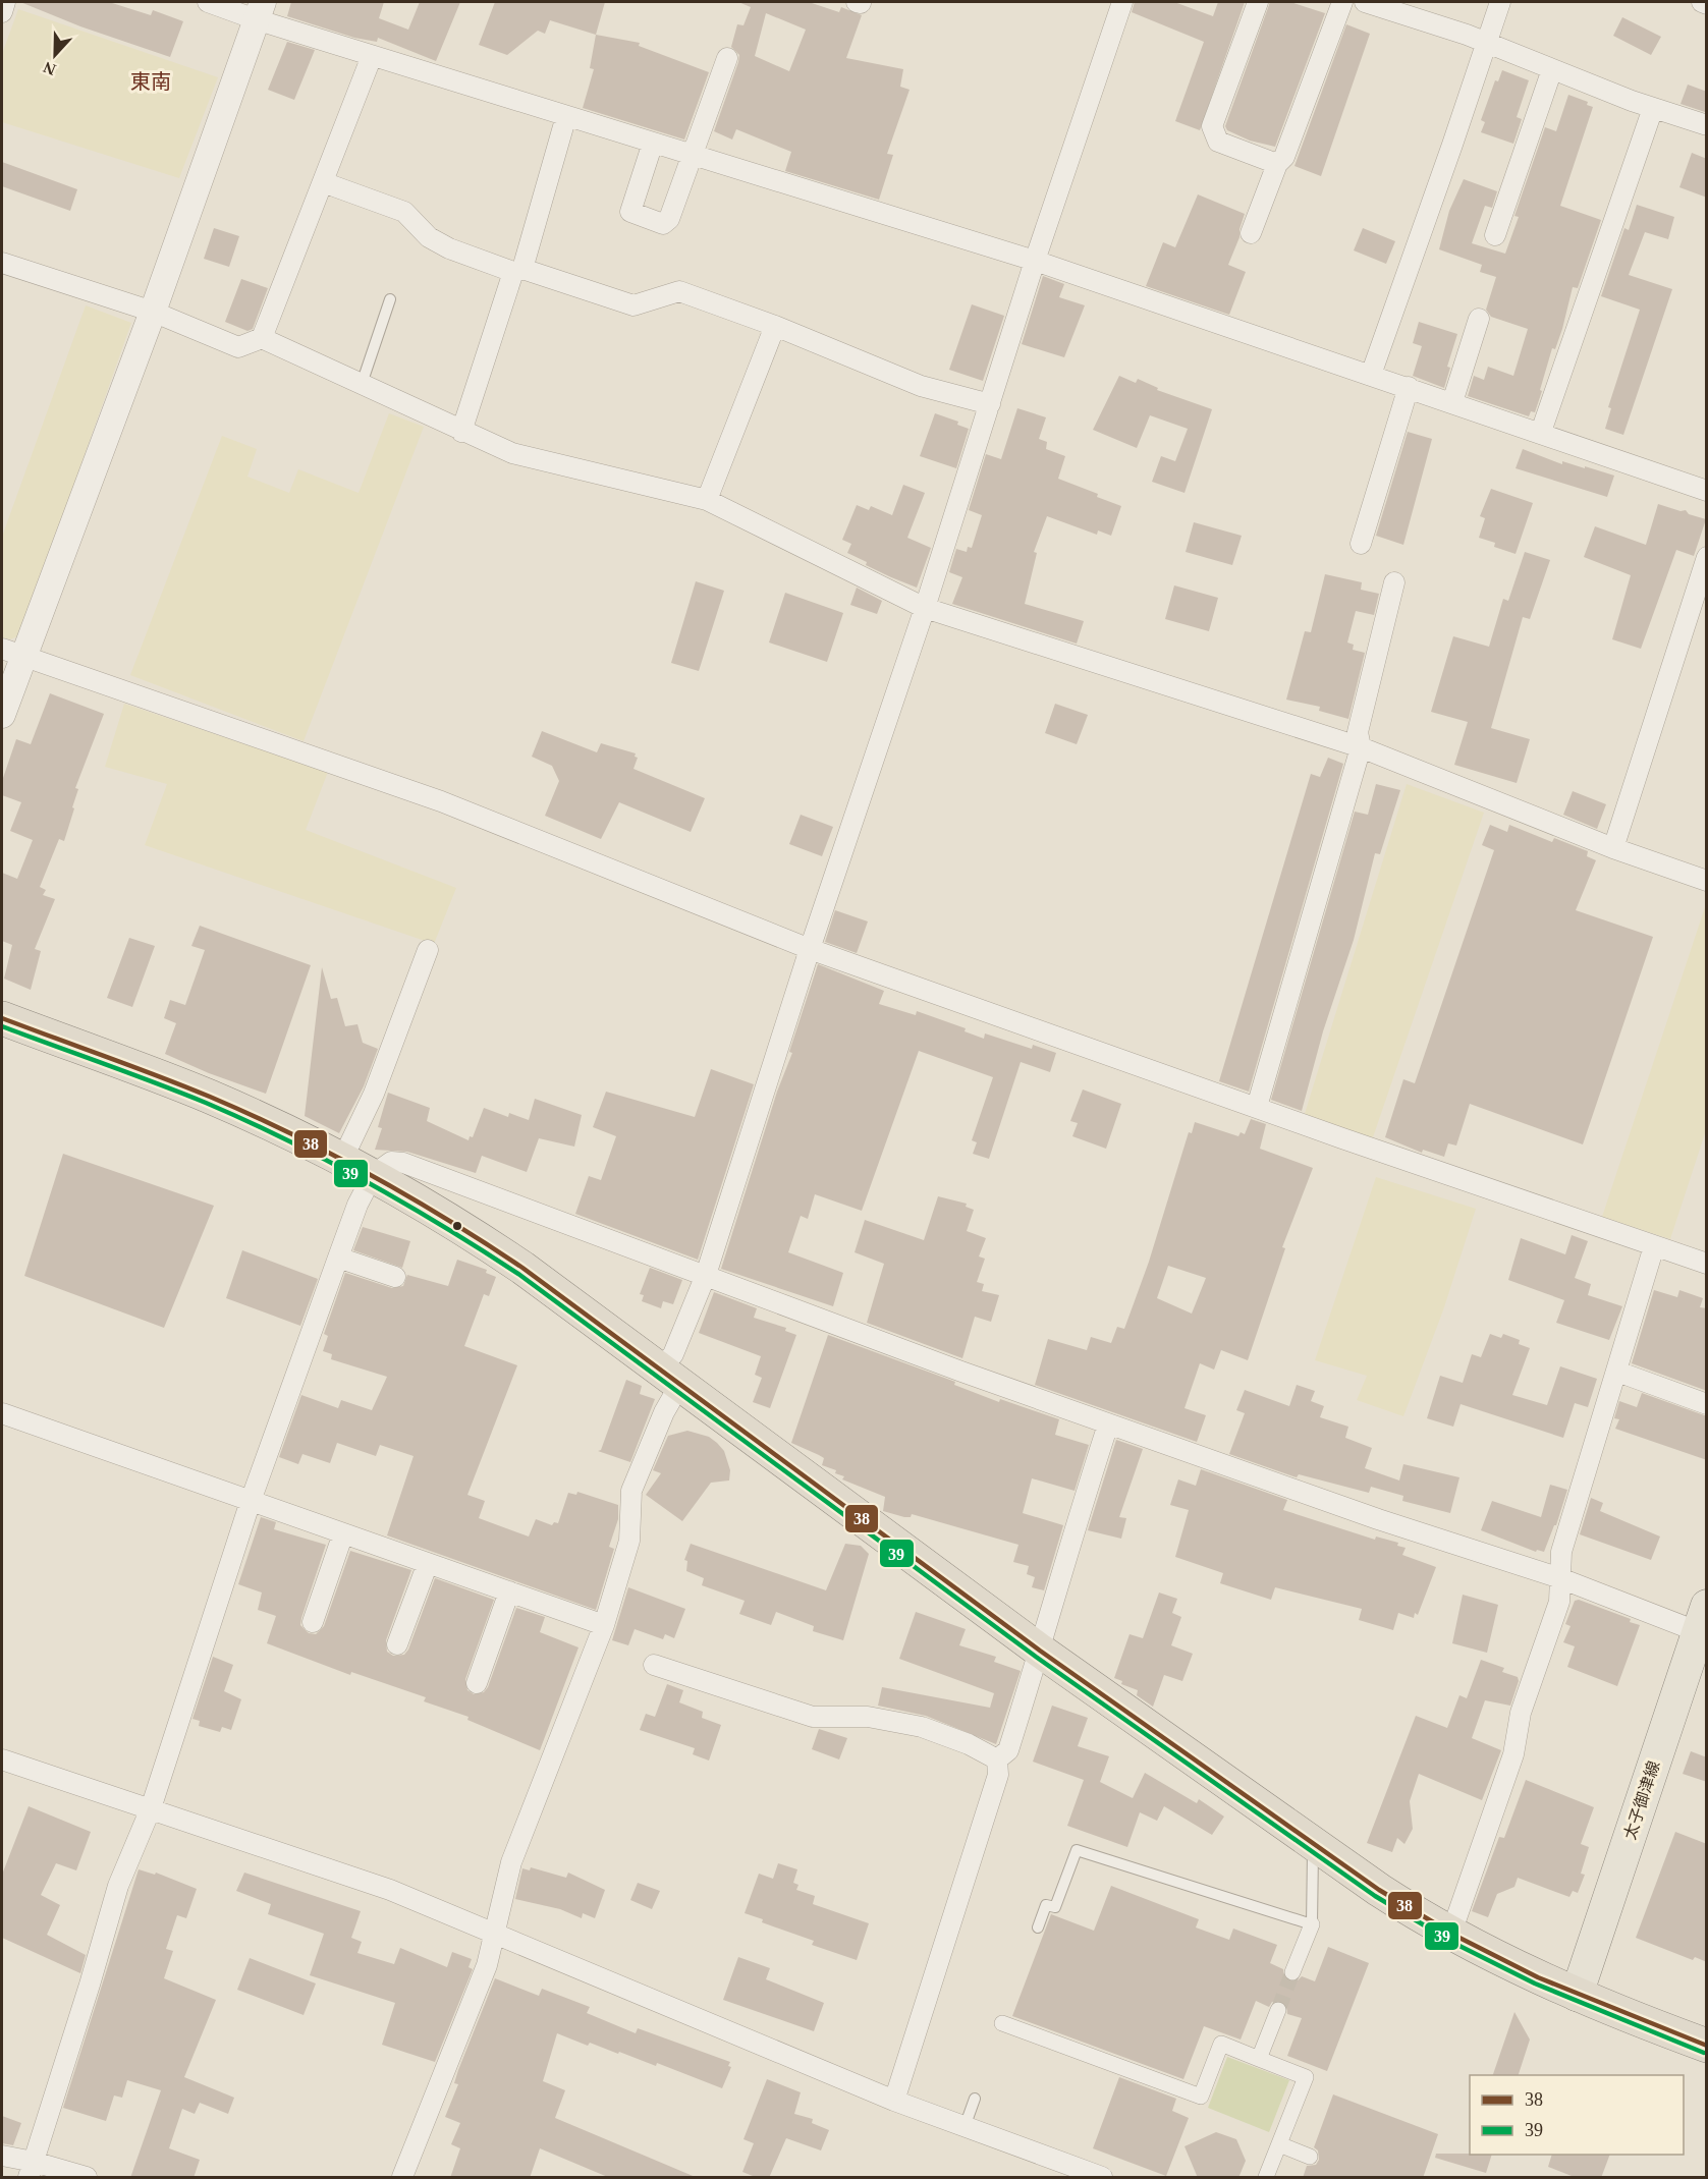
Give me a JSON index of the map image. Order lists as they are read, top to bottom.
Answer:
{
  "streets": {
    "main road": ["太子御津線"]
  },
  "districts": ["東南"],
  "lines": ["transit line 38", "transit line 39"],
  "legend": ["38", "39"],
  "north": "bottom"
}
